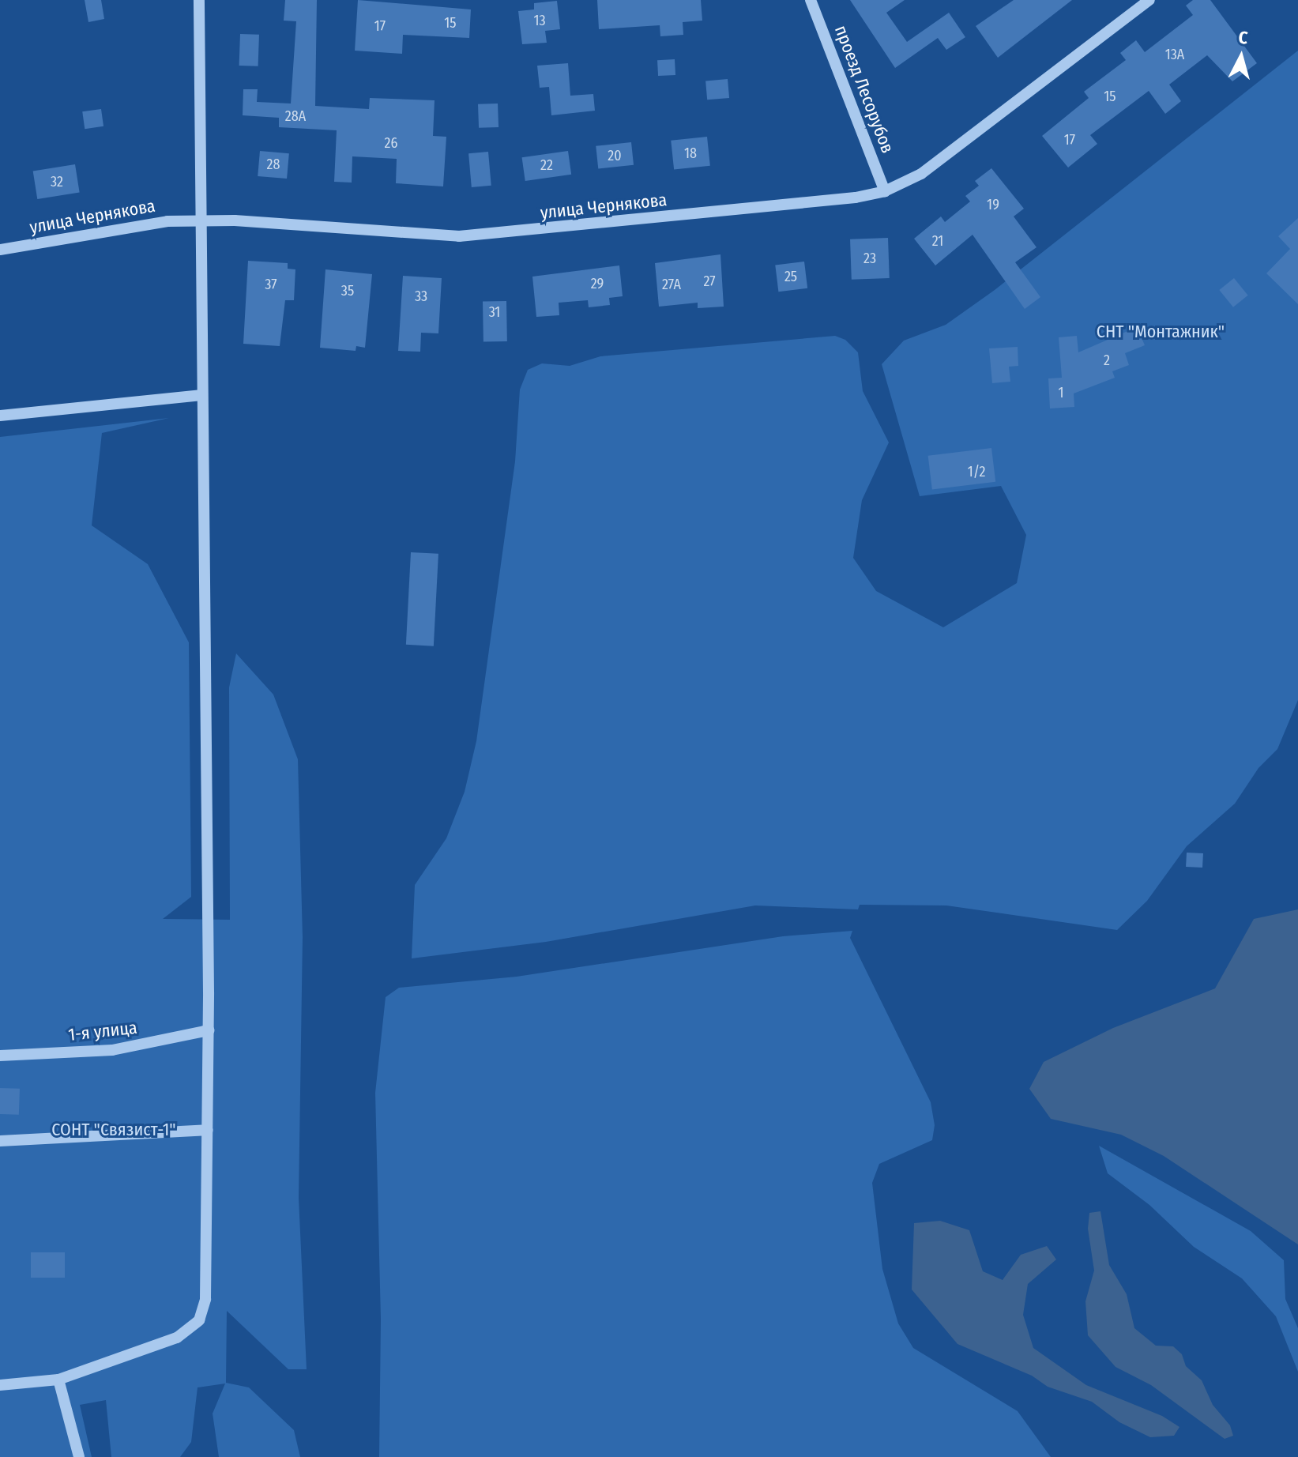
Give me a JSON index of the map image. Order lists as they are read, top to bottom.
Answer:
{
  "streets": {
    "street": ["проезд Лесорубов", "улица Чернякова", "1-я улица"]
  },
  "crossings": [
    ["проезд Лесорубов", "улица Чернякова"]
  ],
  "parks": ["СНТ \"Монтажник\"", "СОНТ \"Связист-1\""],
  "house_numbers": [
    "13",
    "15",
    "17",
    "13А",
    "15",
    "28А",
    "17",
    "26",
    "18",
    "20",
    "28",
    "22",
    "32",
    "19",
    "21",
    "23",
    "25",
    "27",
    "29",
    "37",
    "27А",
    "35",
    "33",
    "31",
    "2",
    "1",
    "1/2"
  ],
  "north": "top"
}
